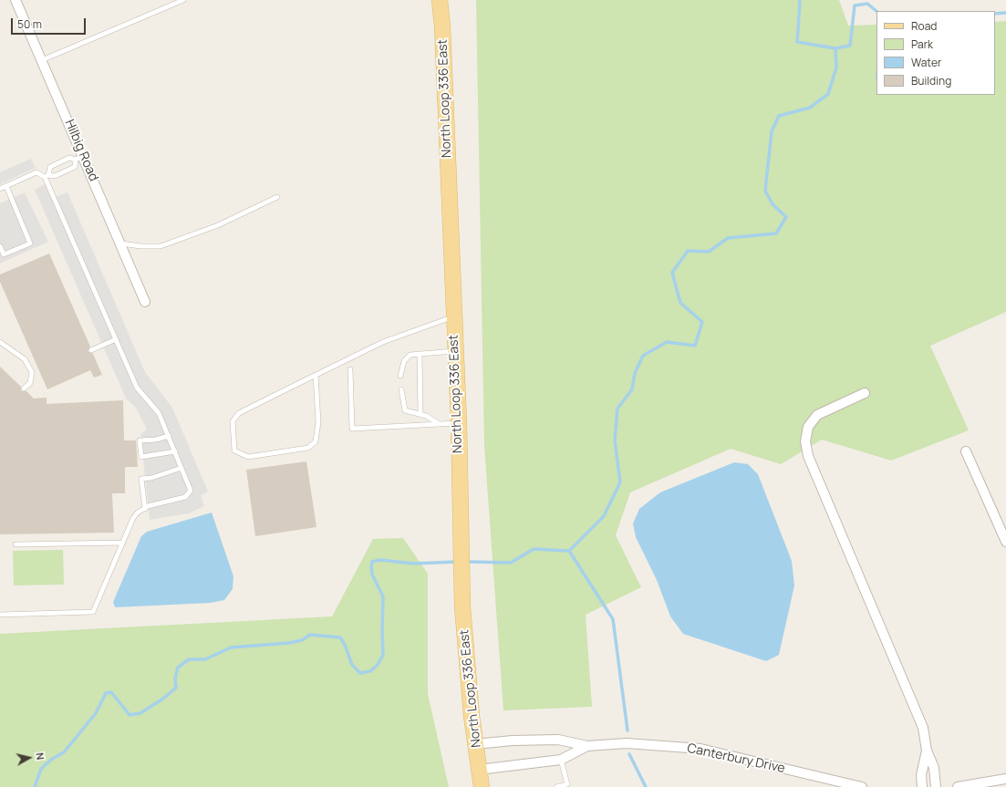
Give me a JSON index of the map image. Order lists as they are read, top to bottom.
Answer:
{
  "streets": {
    "main road": ["North Loop 336 East"],
    "street": ["Hilbig Road", "Canterbury Drive"]
  },
  "crossings": [
    ["North Loop 336 East", "Canterbury Drive"]
  ],
  "legend": [
    "Road",
    "Park",
    "Water",
    "Building"
  ],
  "scale_bar": "50 m",
  "north": "right"
}
